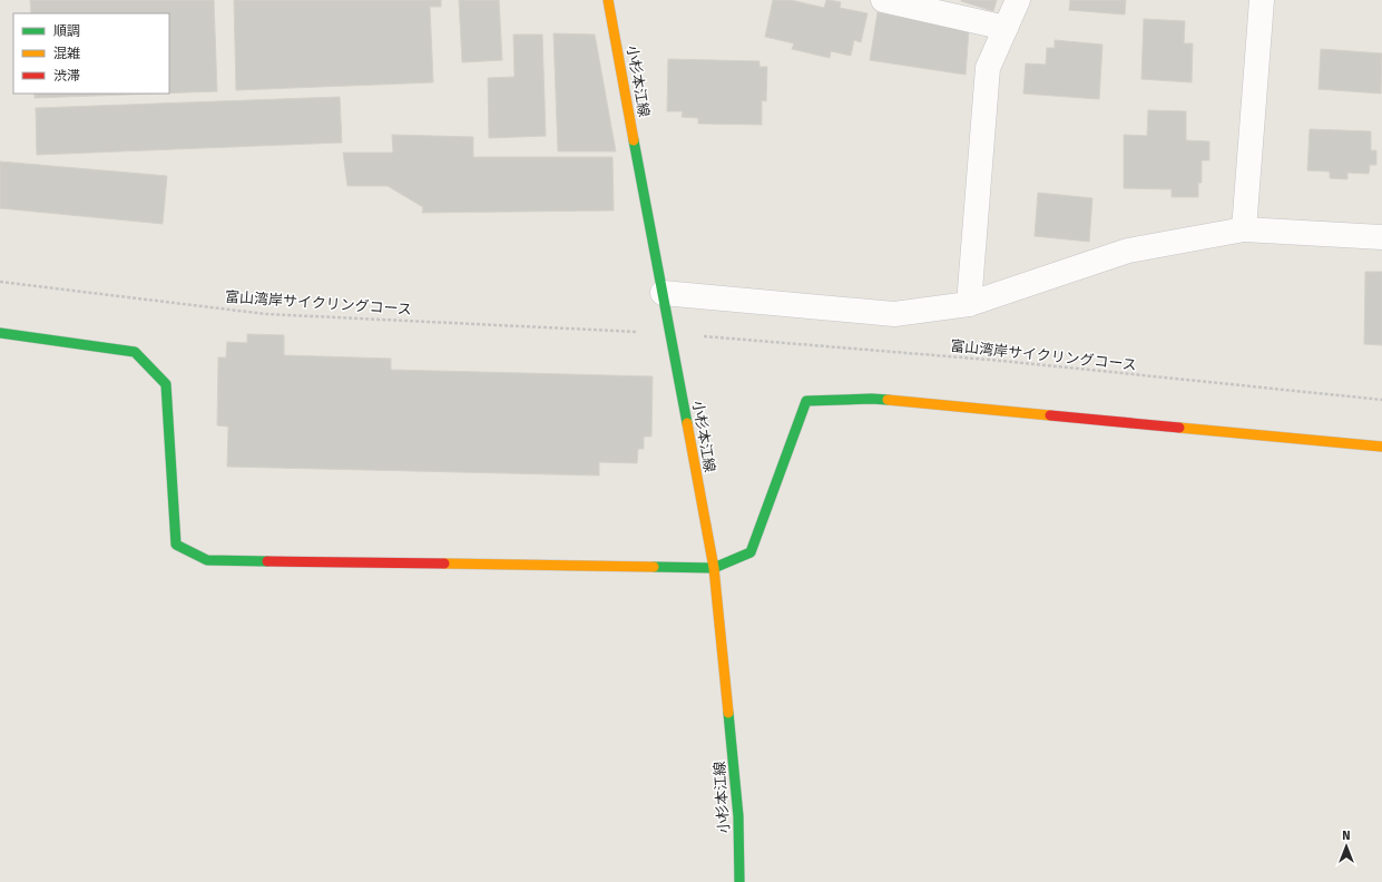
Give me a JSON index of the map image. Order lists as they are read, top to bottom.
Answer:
{
  "streets": {
    "street": ["小杉本江線"],
    "path": ["富山湾岸サイクリングコース"]
  },
  "legend": ["順調", "混雑", "渋滞"],
  "north": "top"
}
